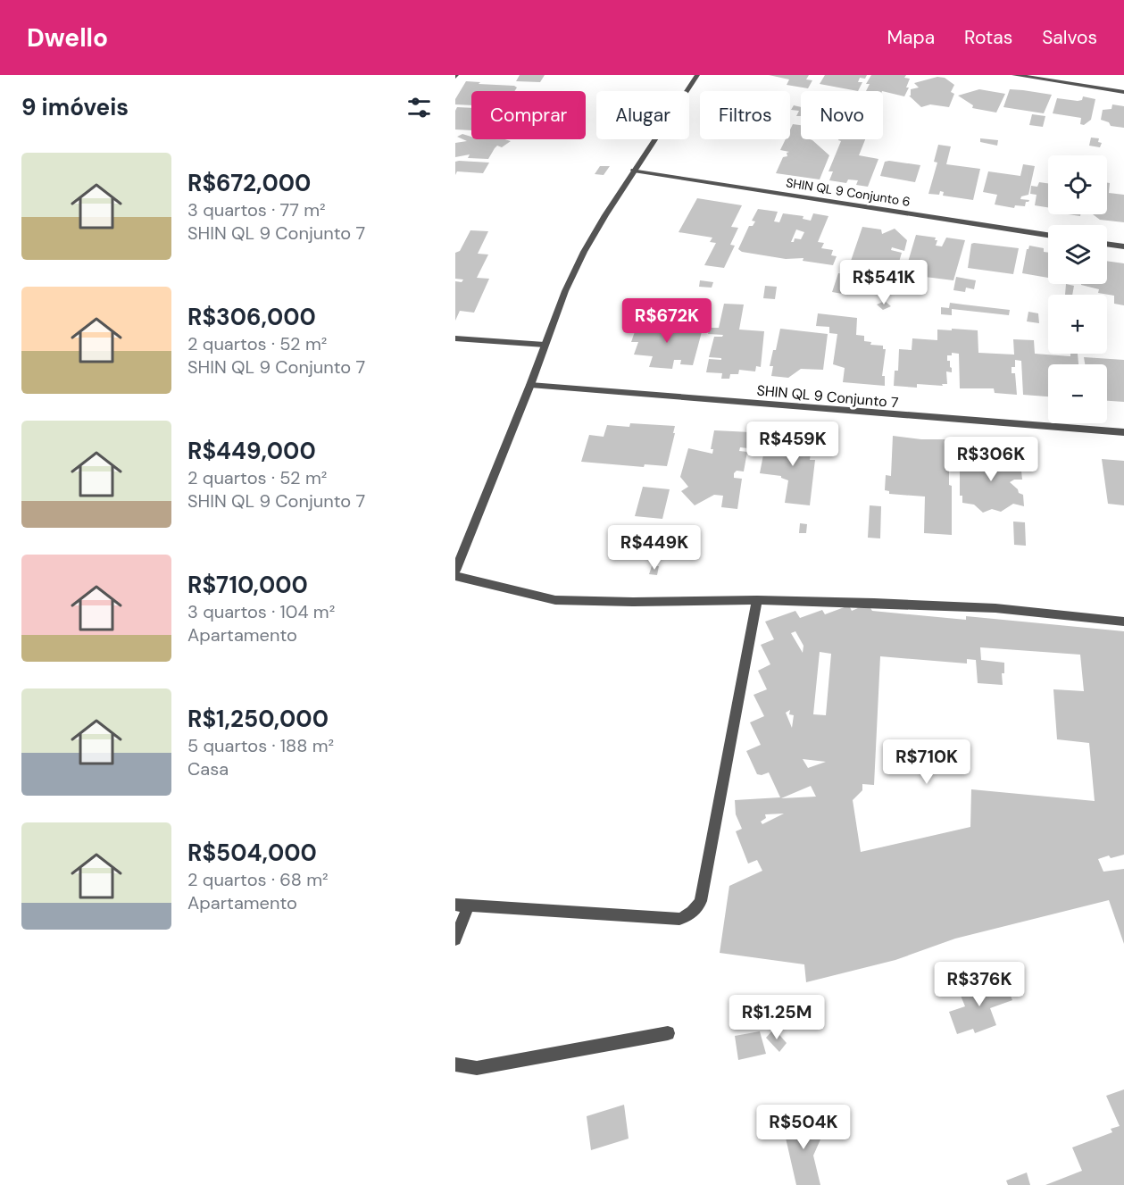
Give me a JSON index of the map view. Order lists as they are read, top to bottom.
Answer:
{
  "streets": {
    "street": ["SHIN QL 9 Conjunto 6", "SHIN QL 9 Conjunto 7"]
  },
  "page": {
    "header": "Dwello",
    "nav": ["Mapa", "Rotas", "Salvos"],
    "heading": "9 imóveis",
    "chip": [
      "Comprar",
      "Alugar",
      "Filtros",
      "Novo"
    ],
    "list": [
      {
        "name": "R$672,000",
        "note": "3 quartos · 77 m² · SHIN QL 9 Conjunto 7"
      },
      {
        "name": "R$306,000",
        "note": "2 quartos · 52 m² · SHIN QL 9 Conjunto 7"
      },
      {
        "name": "R$449,000",
        "note": "2 quartos · 52 m² · SHIN QL 9 Conjunto 7"
      },
      {
        "name": "R$710,000",
        "note": "3 quartos · 104 m² · Apartamento"
      },
      {
        "name": "R$1,250,000",
        "note": "5 quartos · 188 m² · Casa"
      },
      {
        "name": "R$504,000",
        "note": "2 quartos · 68 m² · Apartamento"
      }
    ],
    "map_buttons": ["+", "−"],
    "price": [
      "R$541K",
      "R$672K",
      "R$459K",
      "R$306K",
      "R$449K",
      "R$710K",
      "R$376K",
      "R$1.25M",
      "R$504K"
    ]
  }
}
